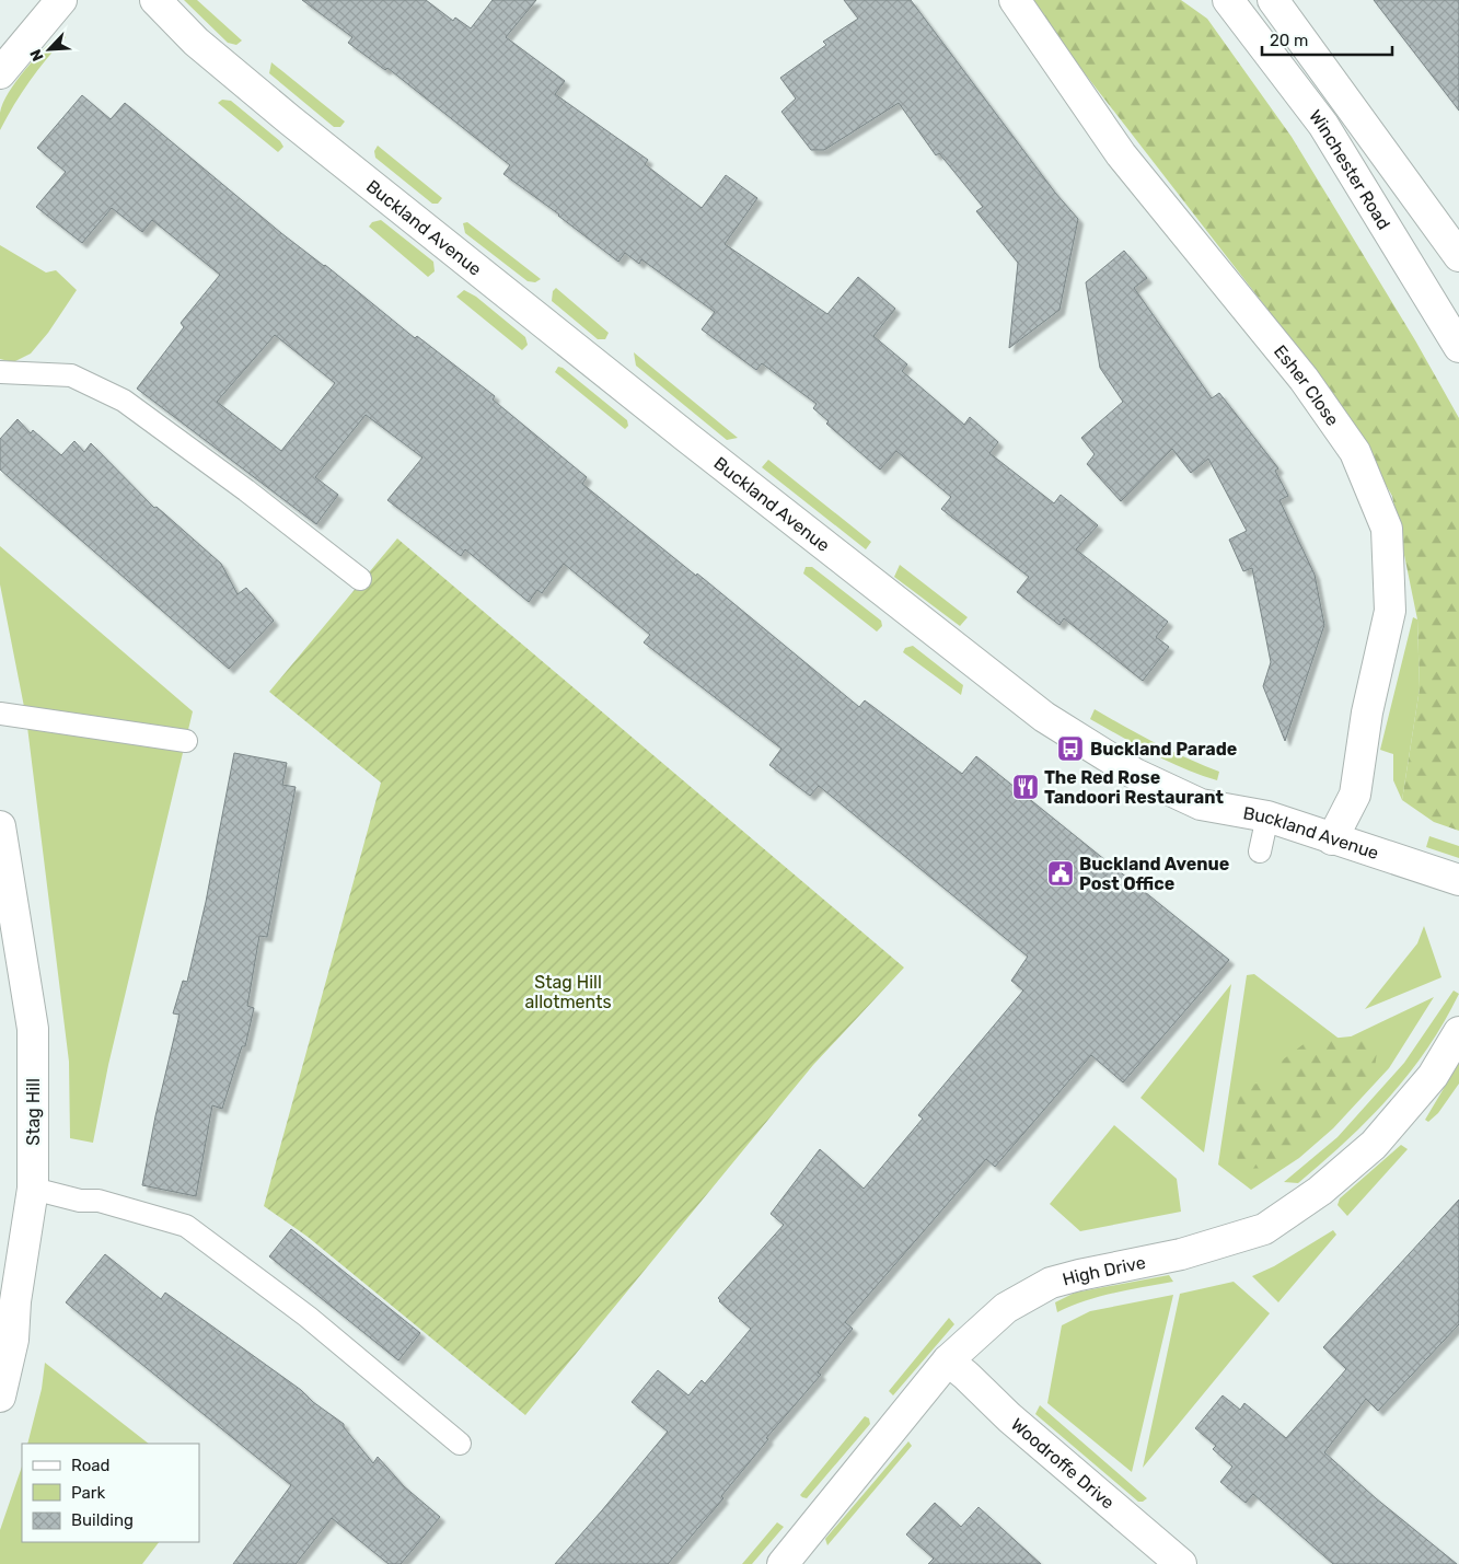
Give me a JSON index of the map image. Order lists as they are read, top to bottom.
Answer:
{
  "streets": {
    "street": [
      "Winchester Road",
      "Buckland Avenue",
      "Esher Close",
      "Stag Hill",
      "High Drive",
      "Woodroffe Drive"
    ]
  },
  "crossings": [
    ["Buckland Avenue", "Esher Close"],
    ["High Drive", "Woodroffe Drive"]
  ],
  "parks": ["Stag Hill allotments"],
  "places": {
    "bus stop": ["Buckland Parade"],
    "restaurant": ["The Red Rose Tandoori Restaurant"],
    "public building": ["Buckland Avenue Post Office"]
  },
  "legend": ["Road", "Park", "Building"],
  "scale_bar": "20 m",
  "north": "bottom left"
}
